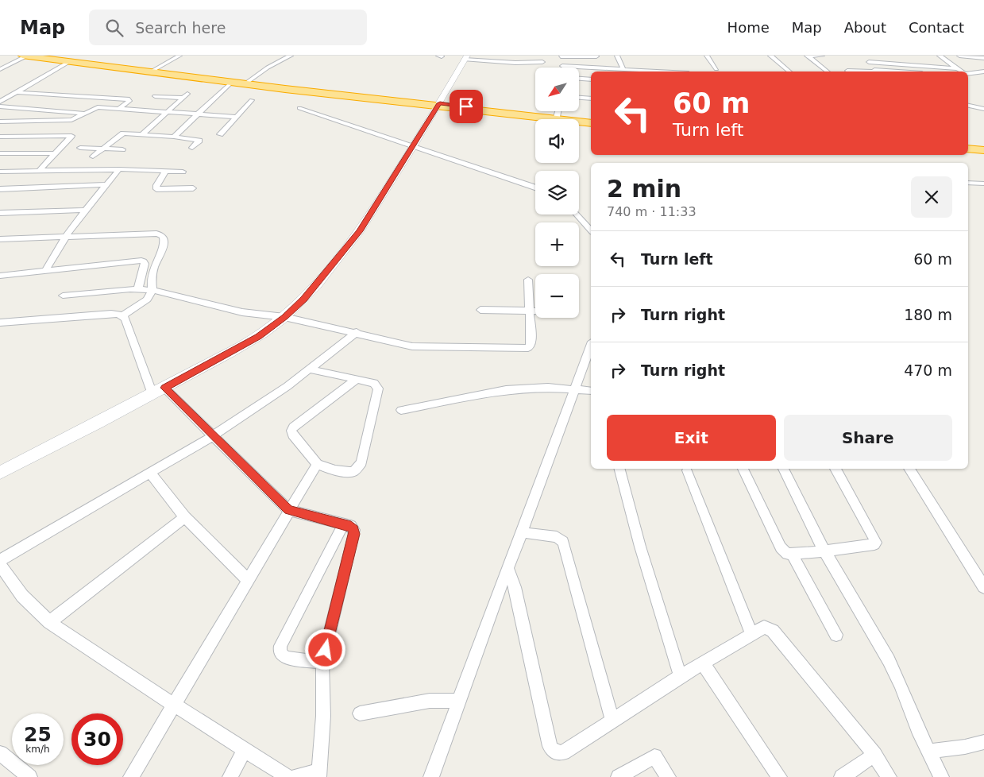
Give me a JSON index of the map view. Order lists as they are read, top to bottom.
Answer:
{
  "north": "bottom left",
  "page": {
    "header": "Map",
    "search": "Search here",
    "nav": [
      "Home",
      "Map",
      "About",
      "Contact"
    ],
    "map_buttons": ["+", "−"],
    "turn": ["60 m", "Turn left"],
    "heading": ["2 min", "740 m · 11:33"],
    "list": [
      {
        "name": "Turn left",
        "value": "60 m"
      },
      {
        "name": "Turn right",
        "value": "180 m"
      },
      {
        "name": "Turn right",
        "value": "470 m"
      }
    ],
    "buttons": ["Exit", "Share"],
    "speed": "25 km/h",
    "limit": "30"
  }
}
